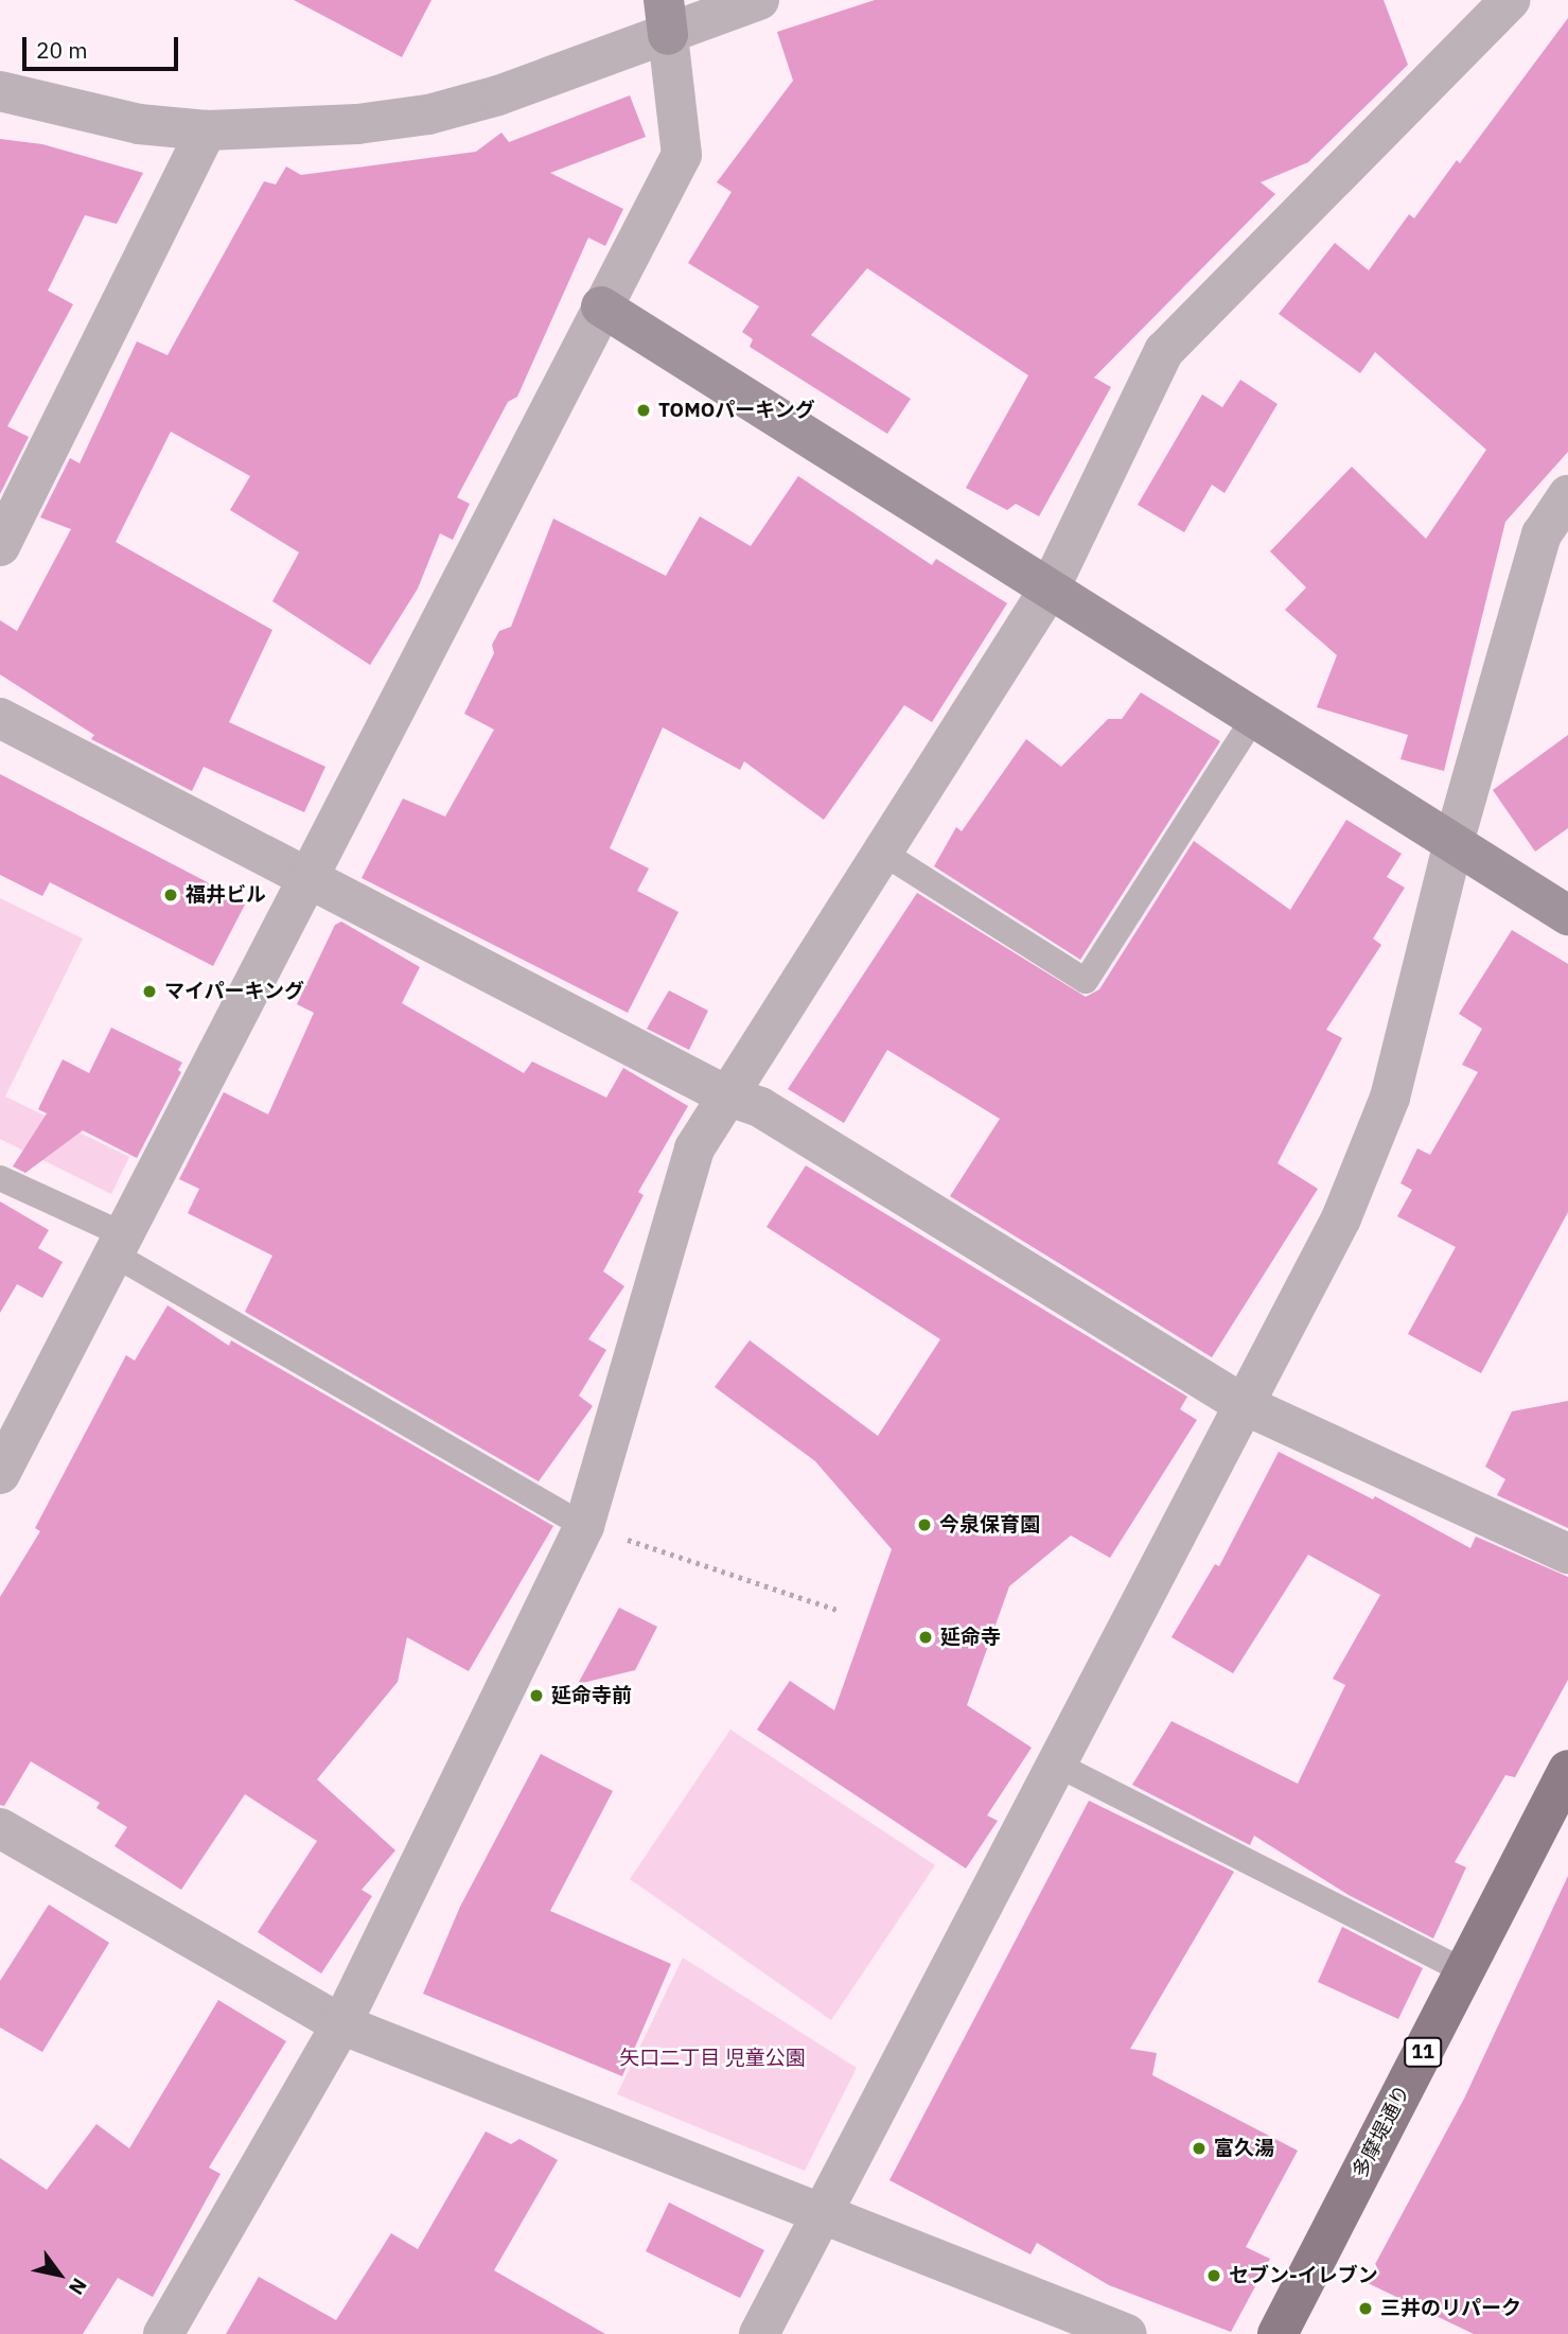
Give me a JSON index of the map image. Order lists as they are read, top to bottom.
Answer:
{
  "streets": {
    "main road": ["11", "多摩堤通り"]
  },
  "parks": ["矢口二丁目 児童公園"],
  "places": [
    "TOMOパーキング",
    "福井ビル",
    "マイパーキング",
    "今泉保育園",
    "延命寺",
    "延命寺前",
    "富久湯",
    "セブン-イレブン",
    "三井のリパーク"
  ],
  "scale_bar": "20 m",
  "north": "bottom right"
}
